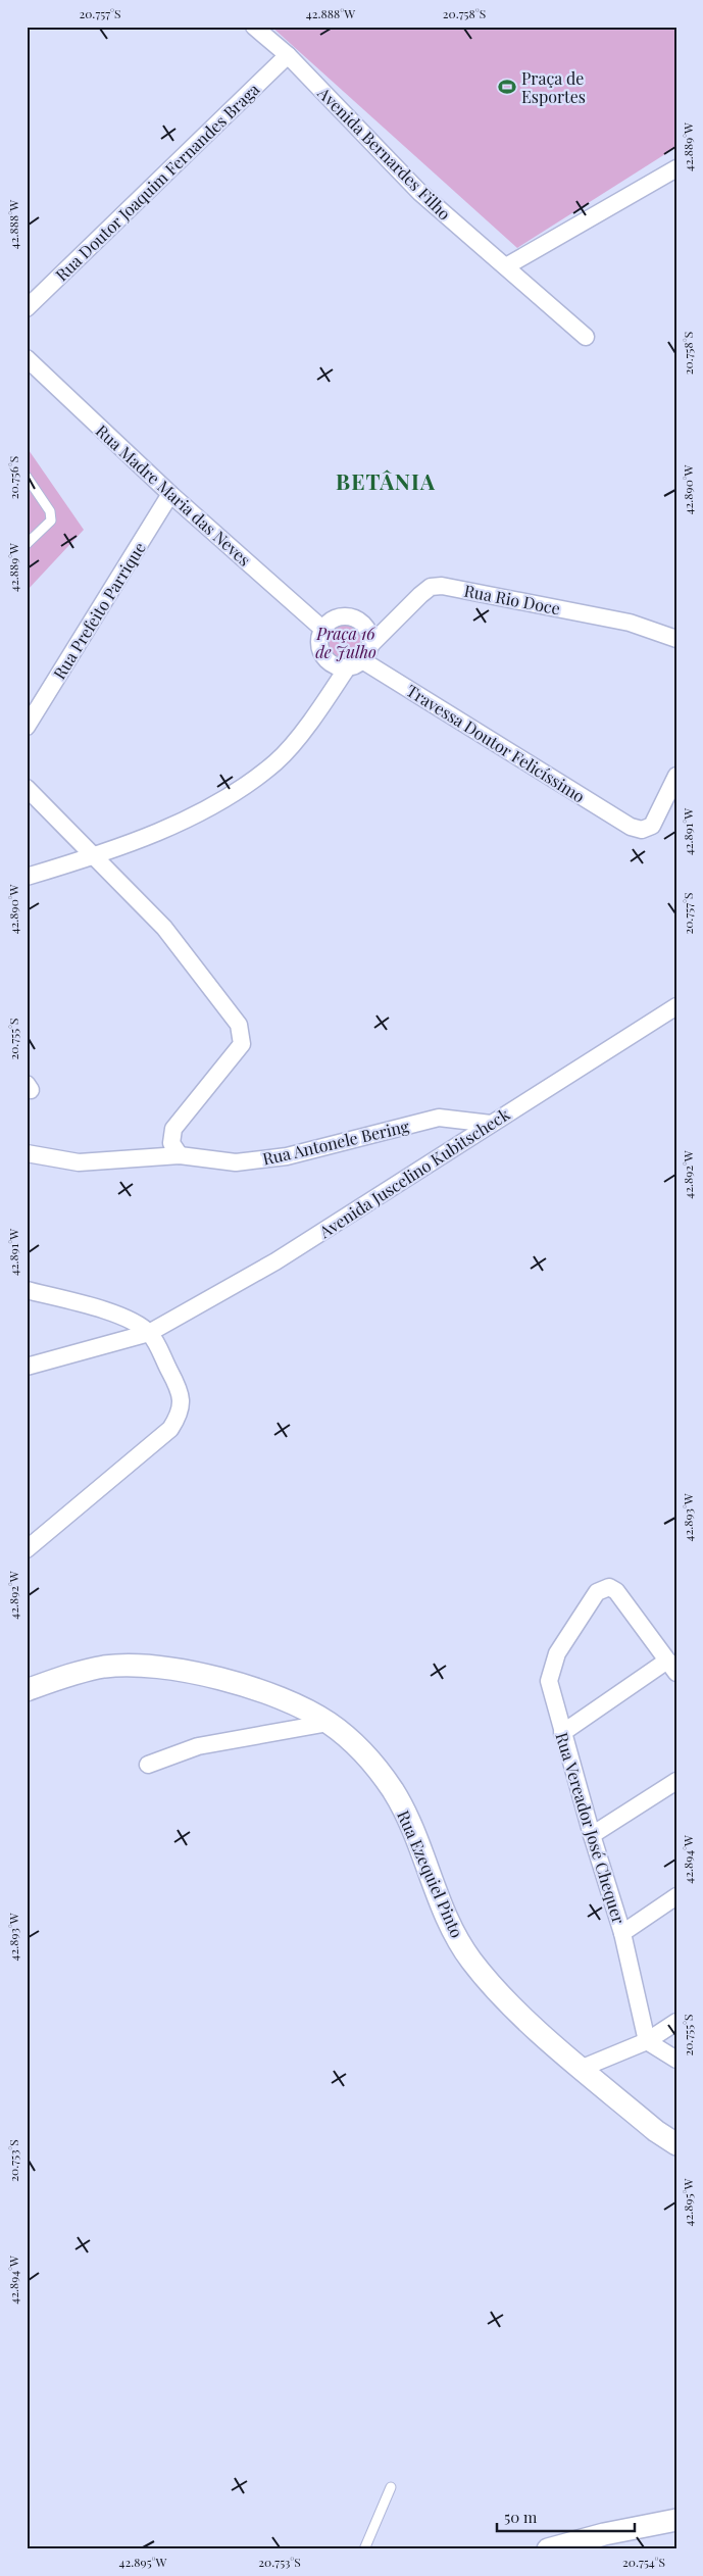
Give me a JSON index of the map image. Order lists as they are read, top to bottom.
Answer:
{
  "streets": {
    "street": [
      "Avenida Bernardes Filho",
      "Rua Doutor Joaquim Fernandes Braga",
      "Rua Madre Maria das Neves",
      "Rua Rio Doce",
      "Rua Prefeito Parrique",
      "Travessa Doutor Felicíssimo",
      "Rua Antonele Bering",
      "Avenida Juscelino Kubitscheck",
      "Rua Vereador José Chequer",
      "Rua Ezequiel Pinto"
    ]
  },
  "crossings": [
    ["Avenida Bernardes Filho", "Rua Doutor Joaquim Fernandes Braga"],
    ["Rua Madre Maria das Neves", "Rua Rio Doce"],
    ["Rua Madre Maria das Neves", "Rua Prefeito Parrique"],
    ["Rua Madre Maria das Neves", "Travessa Doutor Felicíssimo"],
    ["Rua Rio Doce", "Travessa Doutor Felicíssimo"],
    ["Rua Antonele Bering", "Avenida Juscelino Kubitscheck"]
  ],
  "districts": ["BETÂNIA"],
  "parks": ["Praça 16 de Julho"],
  "places": {
    "sports": ["Praça de Esportes"]
  },
  "scale_bar": "50 m",
  "coordinates": [
    "20.757°S",
    "42.888°W",
    "20.758°S",
    "42.889°W",
    "20.756°S",
    "42.890°W",
    "42.891°W",
    "20.755°S",
    "42.892°W",
    "42.893°W",
    "42.894°W",
    "20.753°S",
    "42.895°W",
    "20.754°S"
  ]
}
